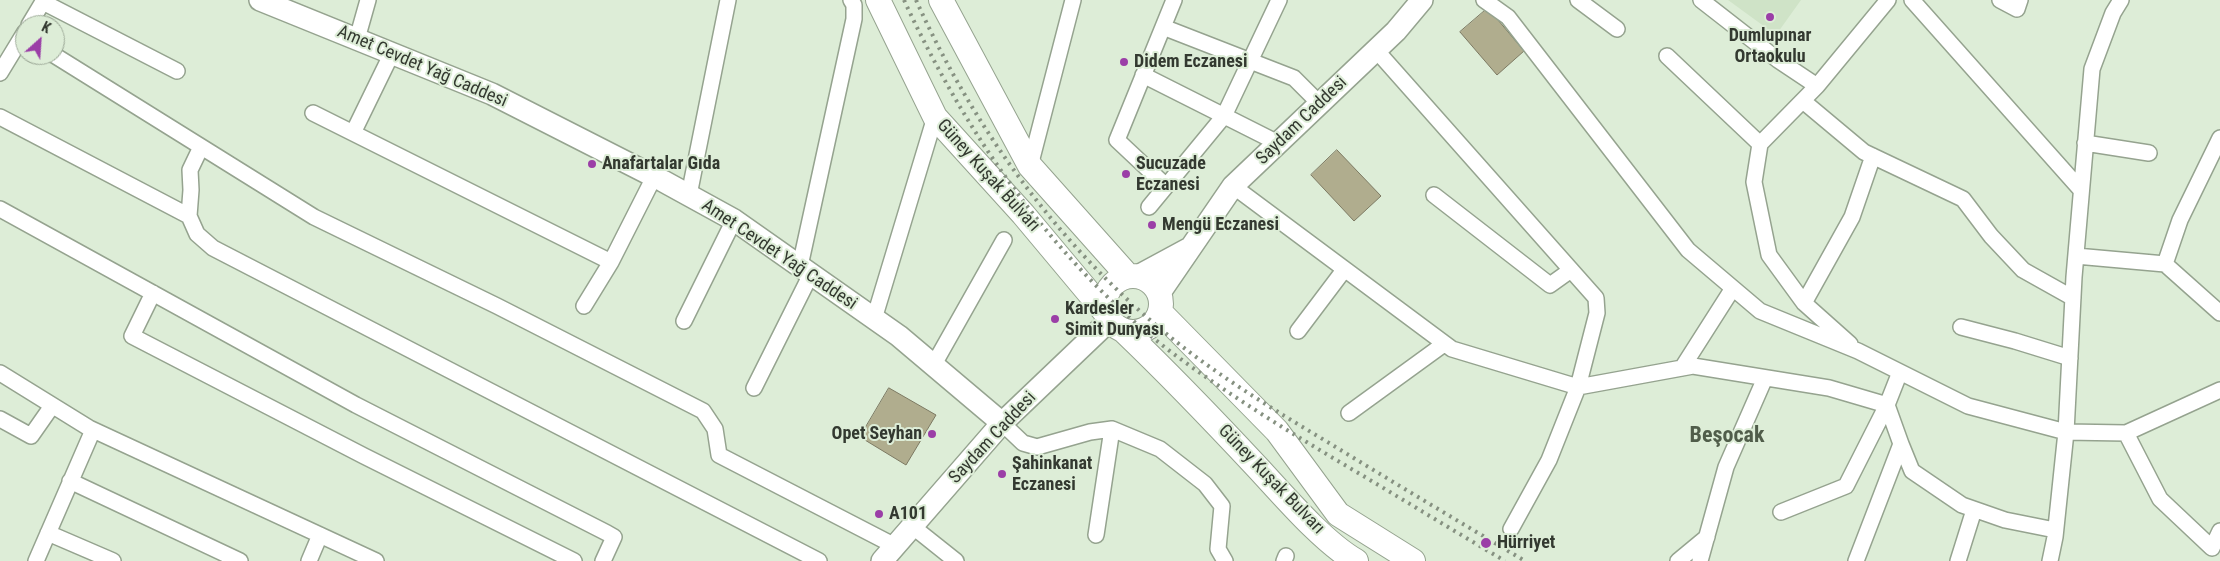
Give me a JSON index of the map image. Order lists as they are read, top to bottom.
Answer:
{
  "streets": {
    "main road": ["Amet Cevdet Yağ Caddesi", "Saydam Caddesi", "Güney Kuşak Bulvarı"]
  },
  "crossings": [
    ["Amet Cevdet Yağ Caddesi", "Saydam Caddesi"],
    ["Saydam Caddesi", "Güney Kuşak Bulvarı"]
  ],
  "districts": ["Beşocak"],
  "places": [
    "Dumlupınar Ortaokulu",
    "Didem Eczanesi",
    "Anafartalar Gıda",
    "Sucuzade Eczanesi",
    "Mengü Eczanesi",
    "Kardesler Simit Dunyası",
    "Opet Seyhan",
    "Şahinkanat Eczanesi",
    "A101",
    "Hürriyet"
  ],
  "north": "top right"
}
